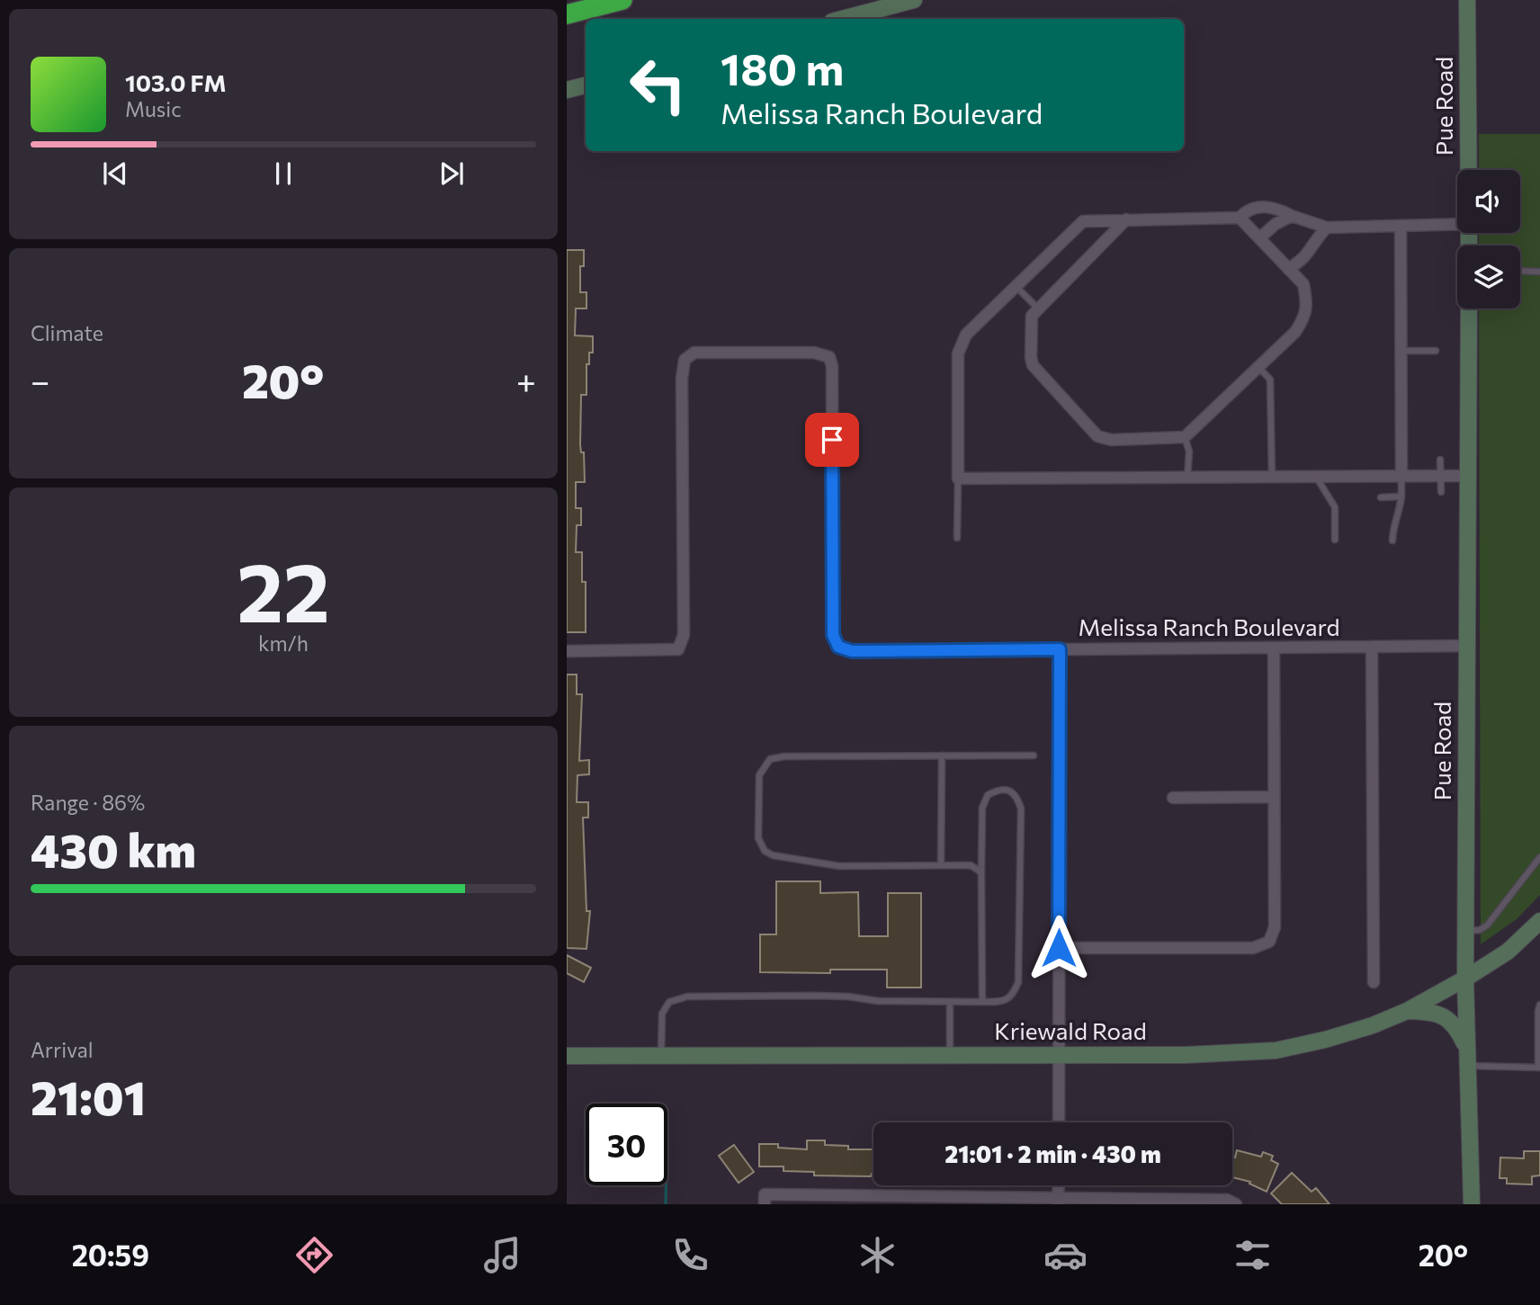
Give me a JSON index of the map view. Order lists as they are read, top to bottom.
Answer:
{
  "streets": {
    "street": ["Pue Road", "Melissa Ranch Boulevard", "Kriewald Road"]
  },
  "crossings": [
    ["Pue Road", "Melissa Ranch Boulevard"],
    ["Pue Road", "Kriewald Road"]
  ],
  "page": {
    "turn": ["180 m", "Melissa Ranch Boulevard"],
    "song": ["103.0 FM", "Music"],
    "tile": [
      "Climate",
      ["22", "km/h"],
      ["Range · 86%", "430 km"],
      ["Arrival", "21:01"]
    ],
    "heat": ["−", "20°", "+"],
    "limit": "30",
    "trip": "21:01 · 2 min · 430 m",
    "tabs": ["20:59", "20°"]
  }
}
